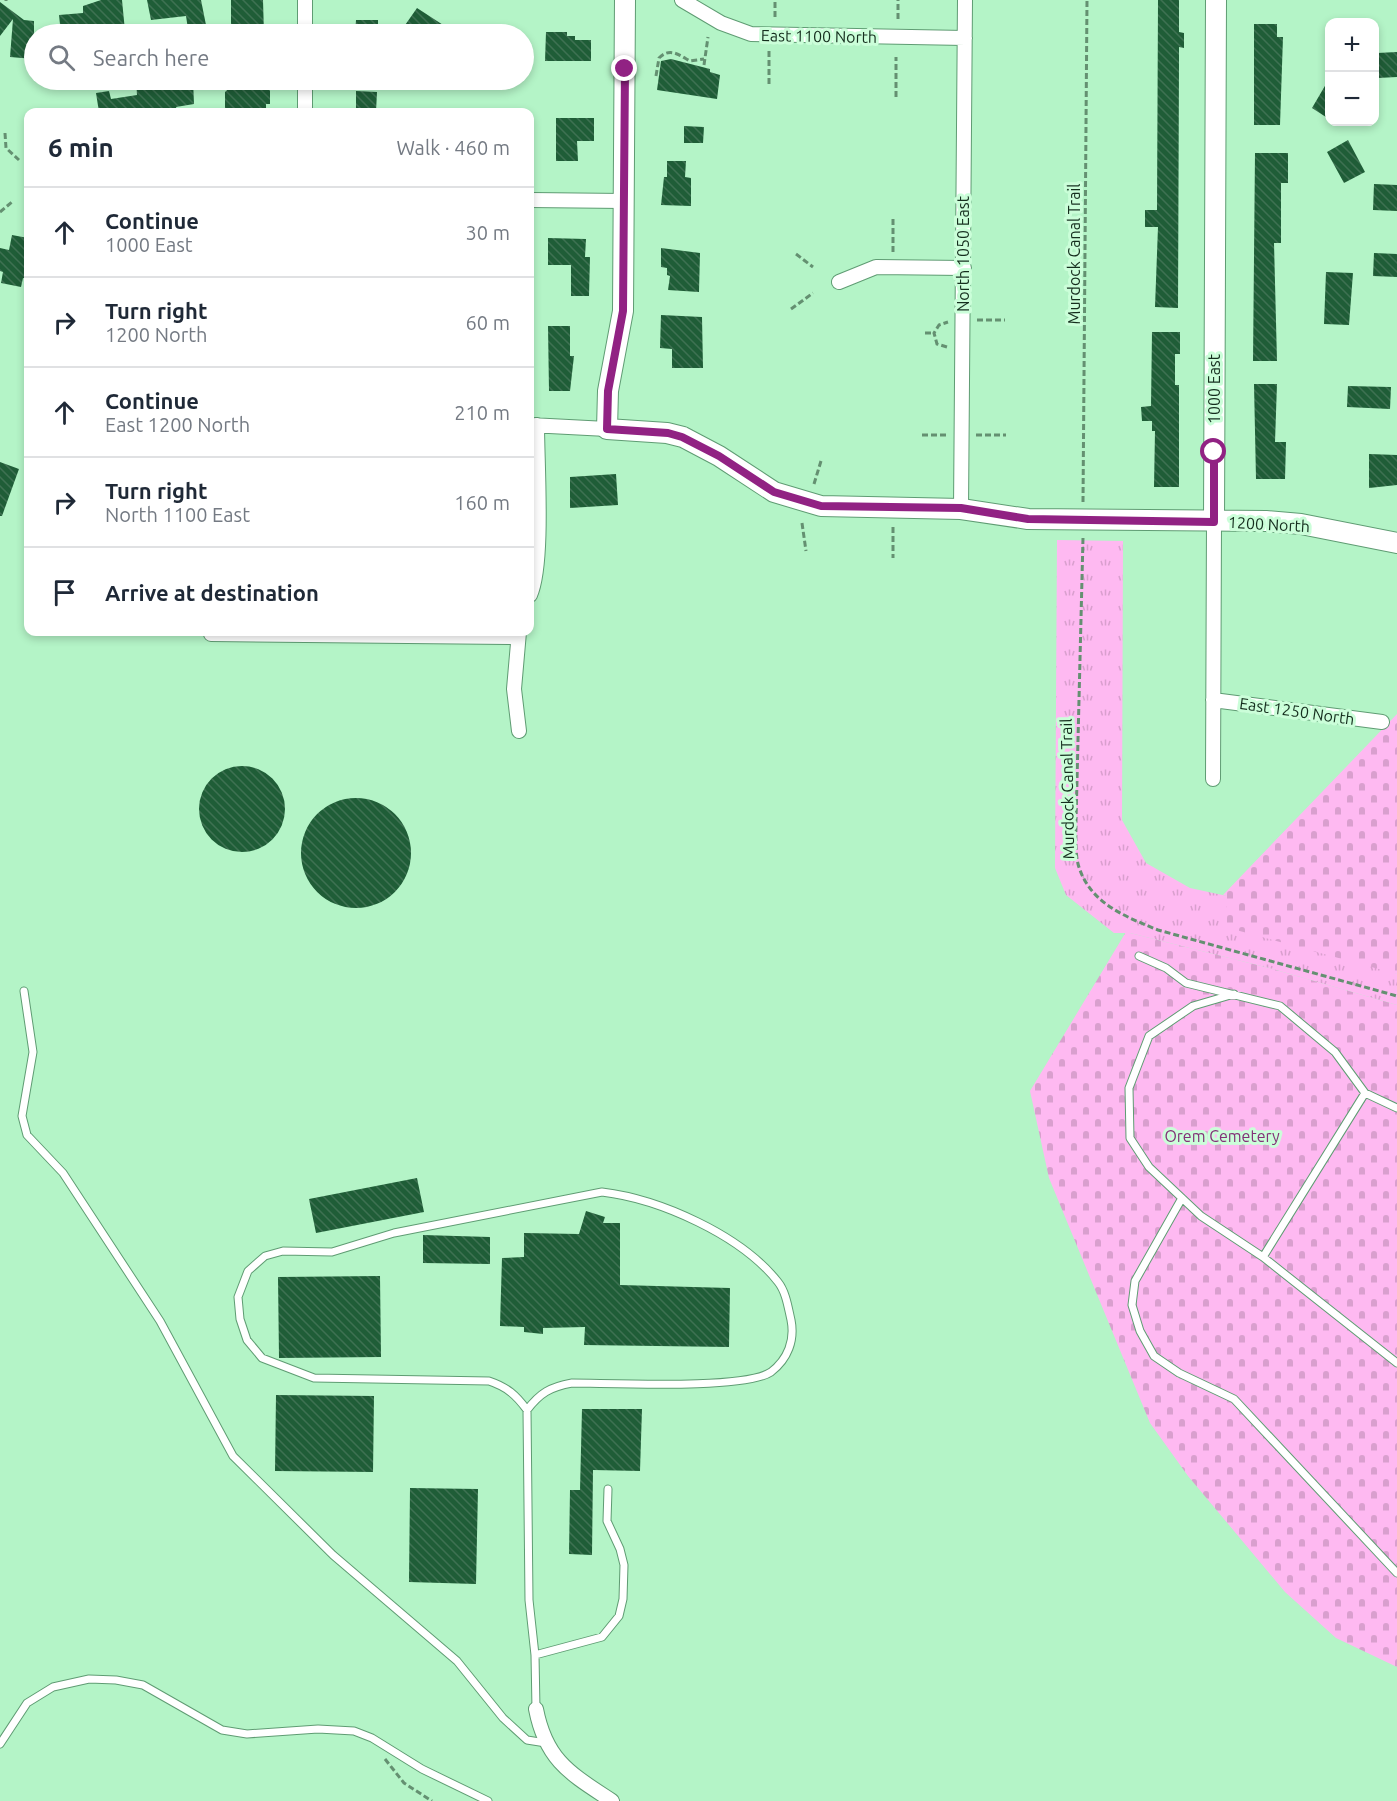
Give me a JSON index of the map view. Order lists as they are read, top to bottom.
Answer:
{
  "streets": {
    "street": [
      "East 1100 North",
      "North 1050 East",
      "1000 East",
      "1200 North",
      "East 1250 North"
    ],
    "path": ["Murdock Canal Trail"]
  },
  "crossings": [
    ["East 1100 North", "North 1050 East"],
    ["North 1050 East", "1200 North"],
    ["Murdock Canal Trail", "1200 North"],
    ["1000 East", "1200 North"],
    ["1000 East", "East 1250 North"]
  ],
  "parks": ["Orem Cemetery"],
  "page": {
    "map_buttons": ["+", "−"],
    "search": "Search here",
    "heading": ["6 min", "Walk · 460 m"],
    "list": [
      ["Continue", "1000 East", "30 m"],
      ["Turn right", "1200 North", "60 m"],
      ["Continue", "East 1200 North", "210 m"],
      ["Turn right", "North 1100 East", "160 m"],
      "Arrive at destination"
    ]
  }
}
